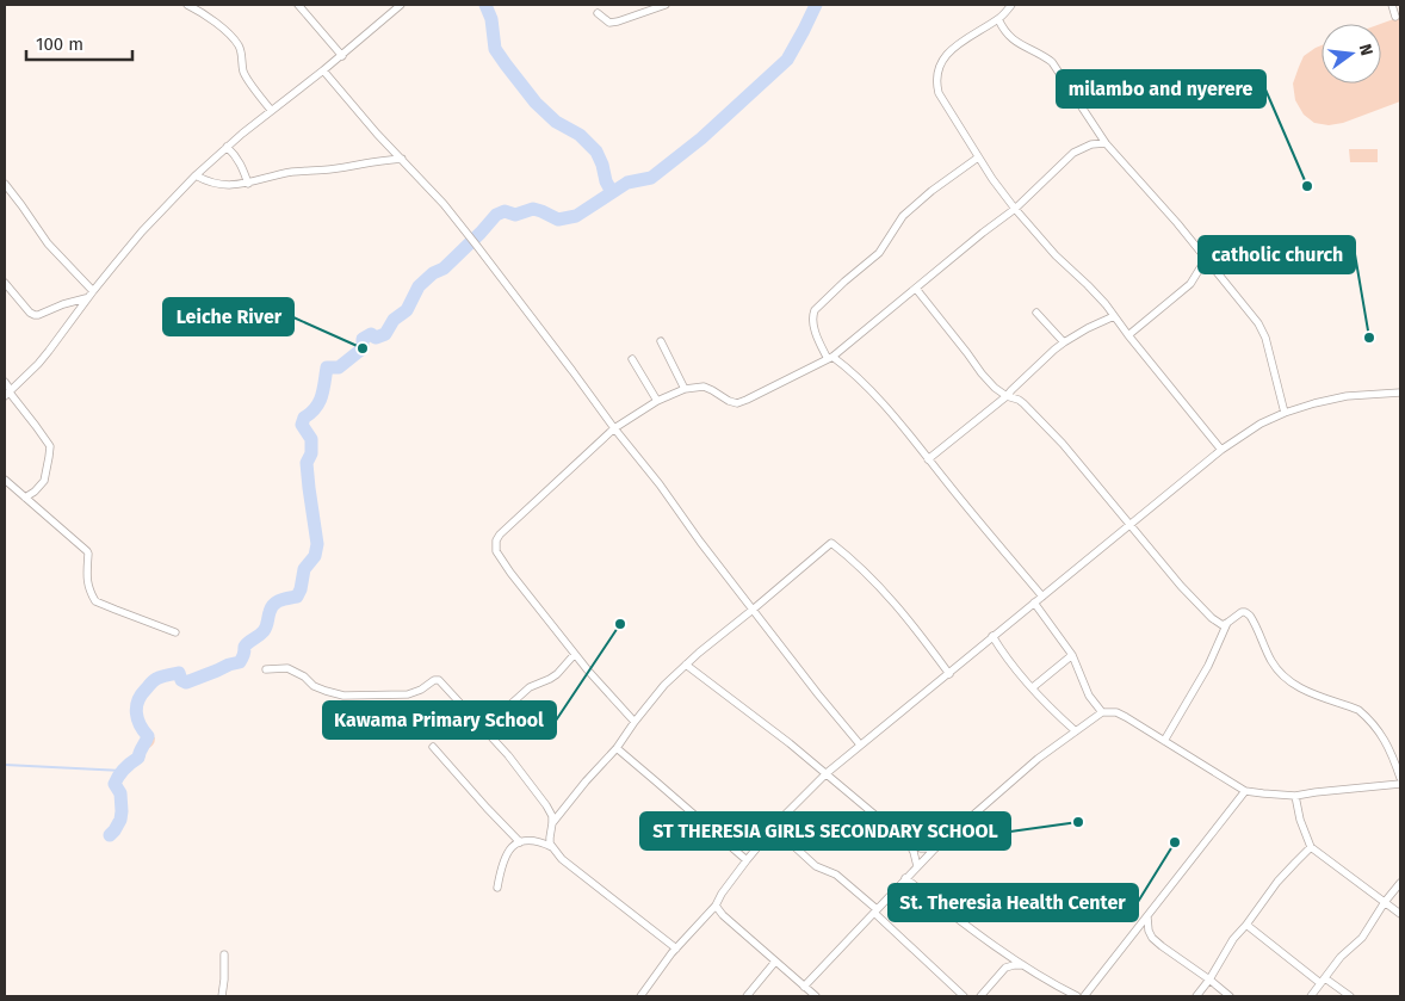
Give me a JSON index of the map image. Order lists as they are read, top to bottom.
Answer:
{
  "places": [
    "milambo and nyerere",
    "catholic church",
    "Leiche River",
    "Kawama Primary School",
    "ST THERESIA GIRLS SECONDARY SCHOOL",
    "St. Theresia Health Center"
  ],
  "scale_bar": "100 m",
  "north": "right"
}
